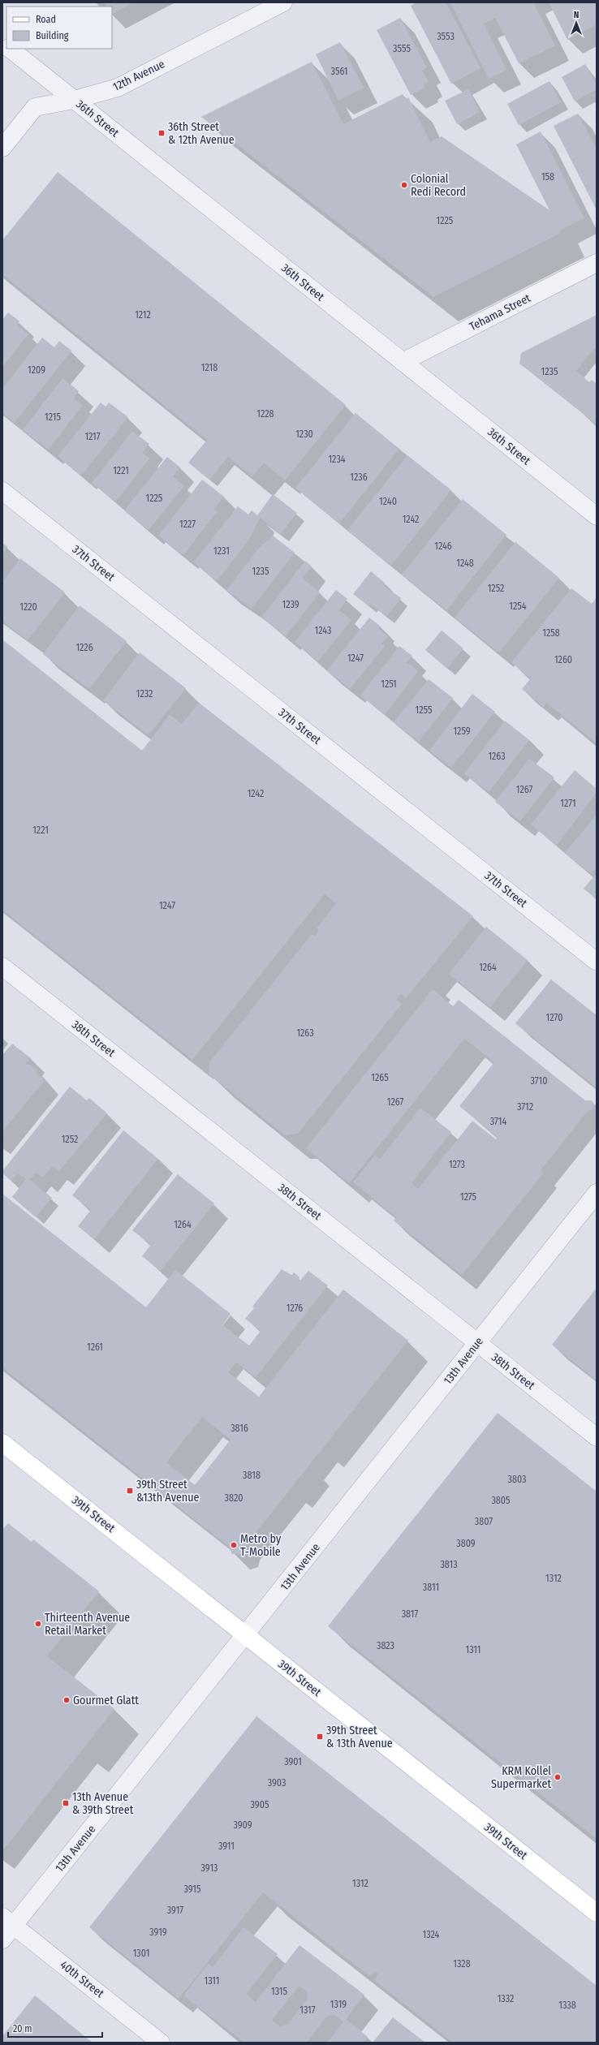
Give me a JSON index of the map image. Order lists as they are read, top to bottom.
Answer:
{
  "streets": {
    "main road": ["39th Street"],
    "street": [
      "12th Avenue",
      "36th Street",
      "Tehama Street",
      "37th Street",
      "38th Street",
      "13th Avenue",
      "40th Street"
    ]
  },
  "crossings": [
    ["12th Avenue", "36th Street"],
    ["36th Street", "Tehama Street"],
    ["38th Street", "13th Avenue"],
    ["13th Avenue", "39th Street"],
    ["13th Avenue", "40th Street"]
  ],
  "places": {
    "transit": [
      "36th Street & 12th Avenue",
      "39th Street &13th Avenue",
      "39th Street & 13th Avenue",
      "13th Avenue & 39th Street"
    ],
    "other": [
      "Colonial Redi Record",
      "Metro by T-Mobile",
      "Thirteenth Avenue Retail Market",
      "Gourmet Glatt",
      "KRM Kollel Supermarket"
    ]
  },
  "house_numbers": [
    "3553",
    "3555",
    "3561",
    "158",
    "1225",
    "1212",
    "1218",
    "1209",
    "1235",
    "1228",
    "1215",
    "1230",
    "1217",
    "1234",
    "1221",
    "1236",
    "1225",
    "1240",
    "1242",
    "1227",
    "1246",
    "1231",
    "1248",
    "1235",
    "1252",
    "1239",
    "1254",
    "1220",
    "1243",
    "1258",
    "1226",
    "1247",
    "1260",
    "1251",
    "1232",
    "1255",
    "1259",
    "1263",
    "1267",
    "1242",
    "1271",
    "1221",
    "1247",
    "1264",
    "1270",
    "1263",
    "1265",
    "3710",
    "1267",
    "3712",
    "3714",
    "1252",
    "1273",
    "1275",
    "1264",
    "1276",
    "1261",
    "3816",
    "3818",
    "3803",
    "3820",
    "3805",
    "3807",
    "3809",
    "3813",
    "1312",
    "3811",
    "3817",
    "3823",
    "1311",
    "3901",
    "3903",
    "3905",
    "3909",
    "3911",
    "3913",
    "1312",
    "3915",
    "3917",
    "3919",
    "1324",
    "1301",
    "1328",
    "1311",
    "1315",
    "1332",
    "1319",
    "1338",
    "1317"
  ],
  "legend": ["Road", "Building"],
  "scale_bar": "20 m",
  "north": "top"
}
